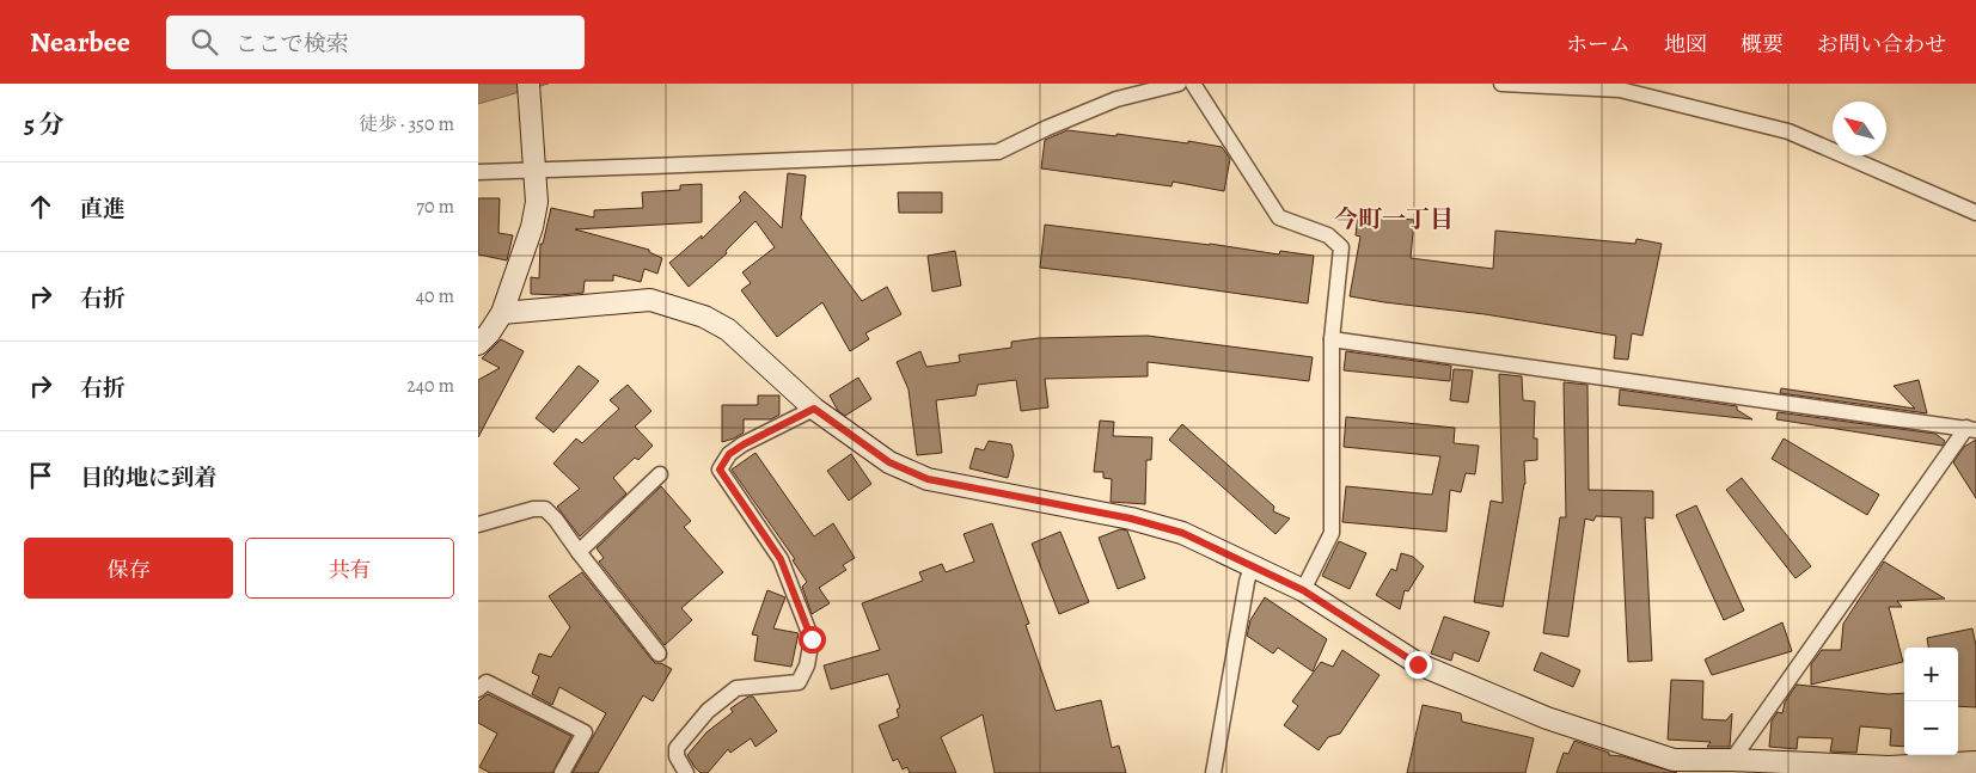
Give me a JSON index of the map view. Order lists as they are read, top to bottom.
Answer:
{
  "districts": ["今町一丁目"],
  "north": "top left",
  "page": {
    "header": "Nearbee",
    "search": "ここで検索",
    "nav": [
      "ホーム",
      "地図",
      "概要",
      "お問い合わせ"
    ],
    "heading": ["5 分", "徒歩 · 350 m"],
    "list": [
      ["直進", "70 m"],
      ["右折", "40 m"],
      ["右折", "240 m"],
      "目的地に到着"
    ],
    "buttons": ["保存", "共有"],
    "map_buttons": ["+", "−"]
  }
}
